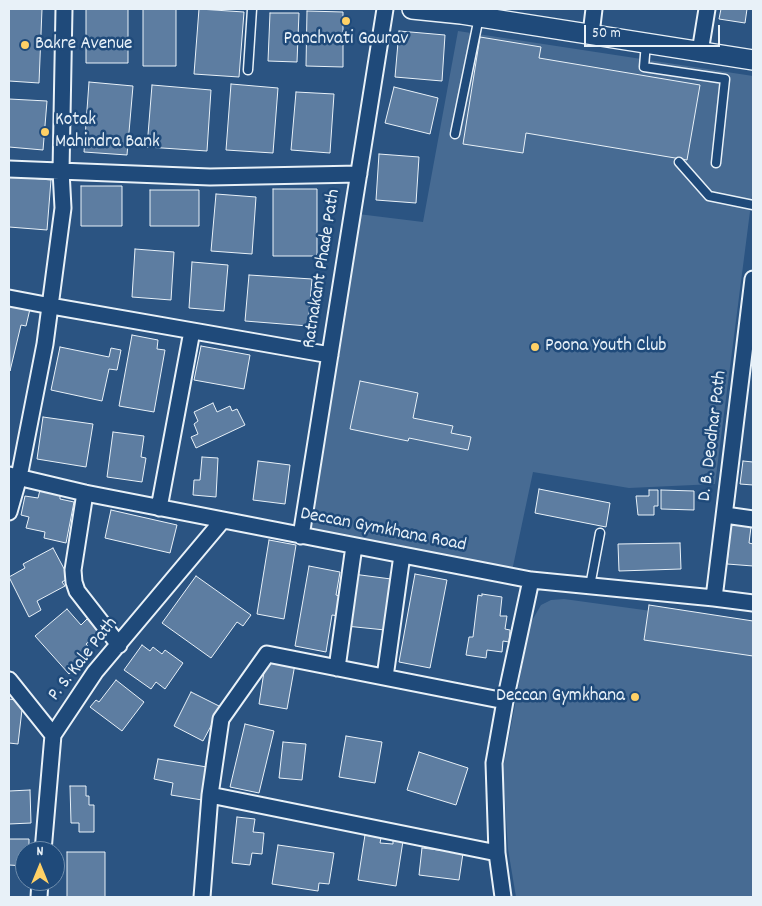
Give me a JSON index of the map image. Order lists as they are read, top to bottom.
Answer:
{
  "streets": {
    "street": [
      "Ratnakant Phade Path",
      "D. B. Deodhar Path",
      "Deccan Gymkhana Road",
      "P. S. Kale Path"
    ]
  },
  "crossings": [
    ["Ratnakant Phade Path", "Deccan Gymkhana Road"],
    ["D. B. Deodhar Path", "Deccan Gymkhana Road"],
    ["Deccan Gymkhana Road", "P. S. Kale Path"]
  ],
  "places": [
    "Panchvati Gaurav",
    "Bakre Avenue",
    "Kotak Mahindra Bank",
    "Poona Youth Club",
    "Deccan Gymkhana"
  ],
  "scale_bar": "50 m",
  "north": "top"
}
